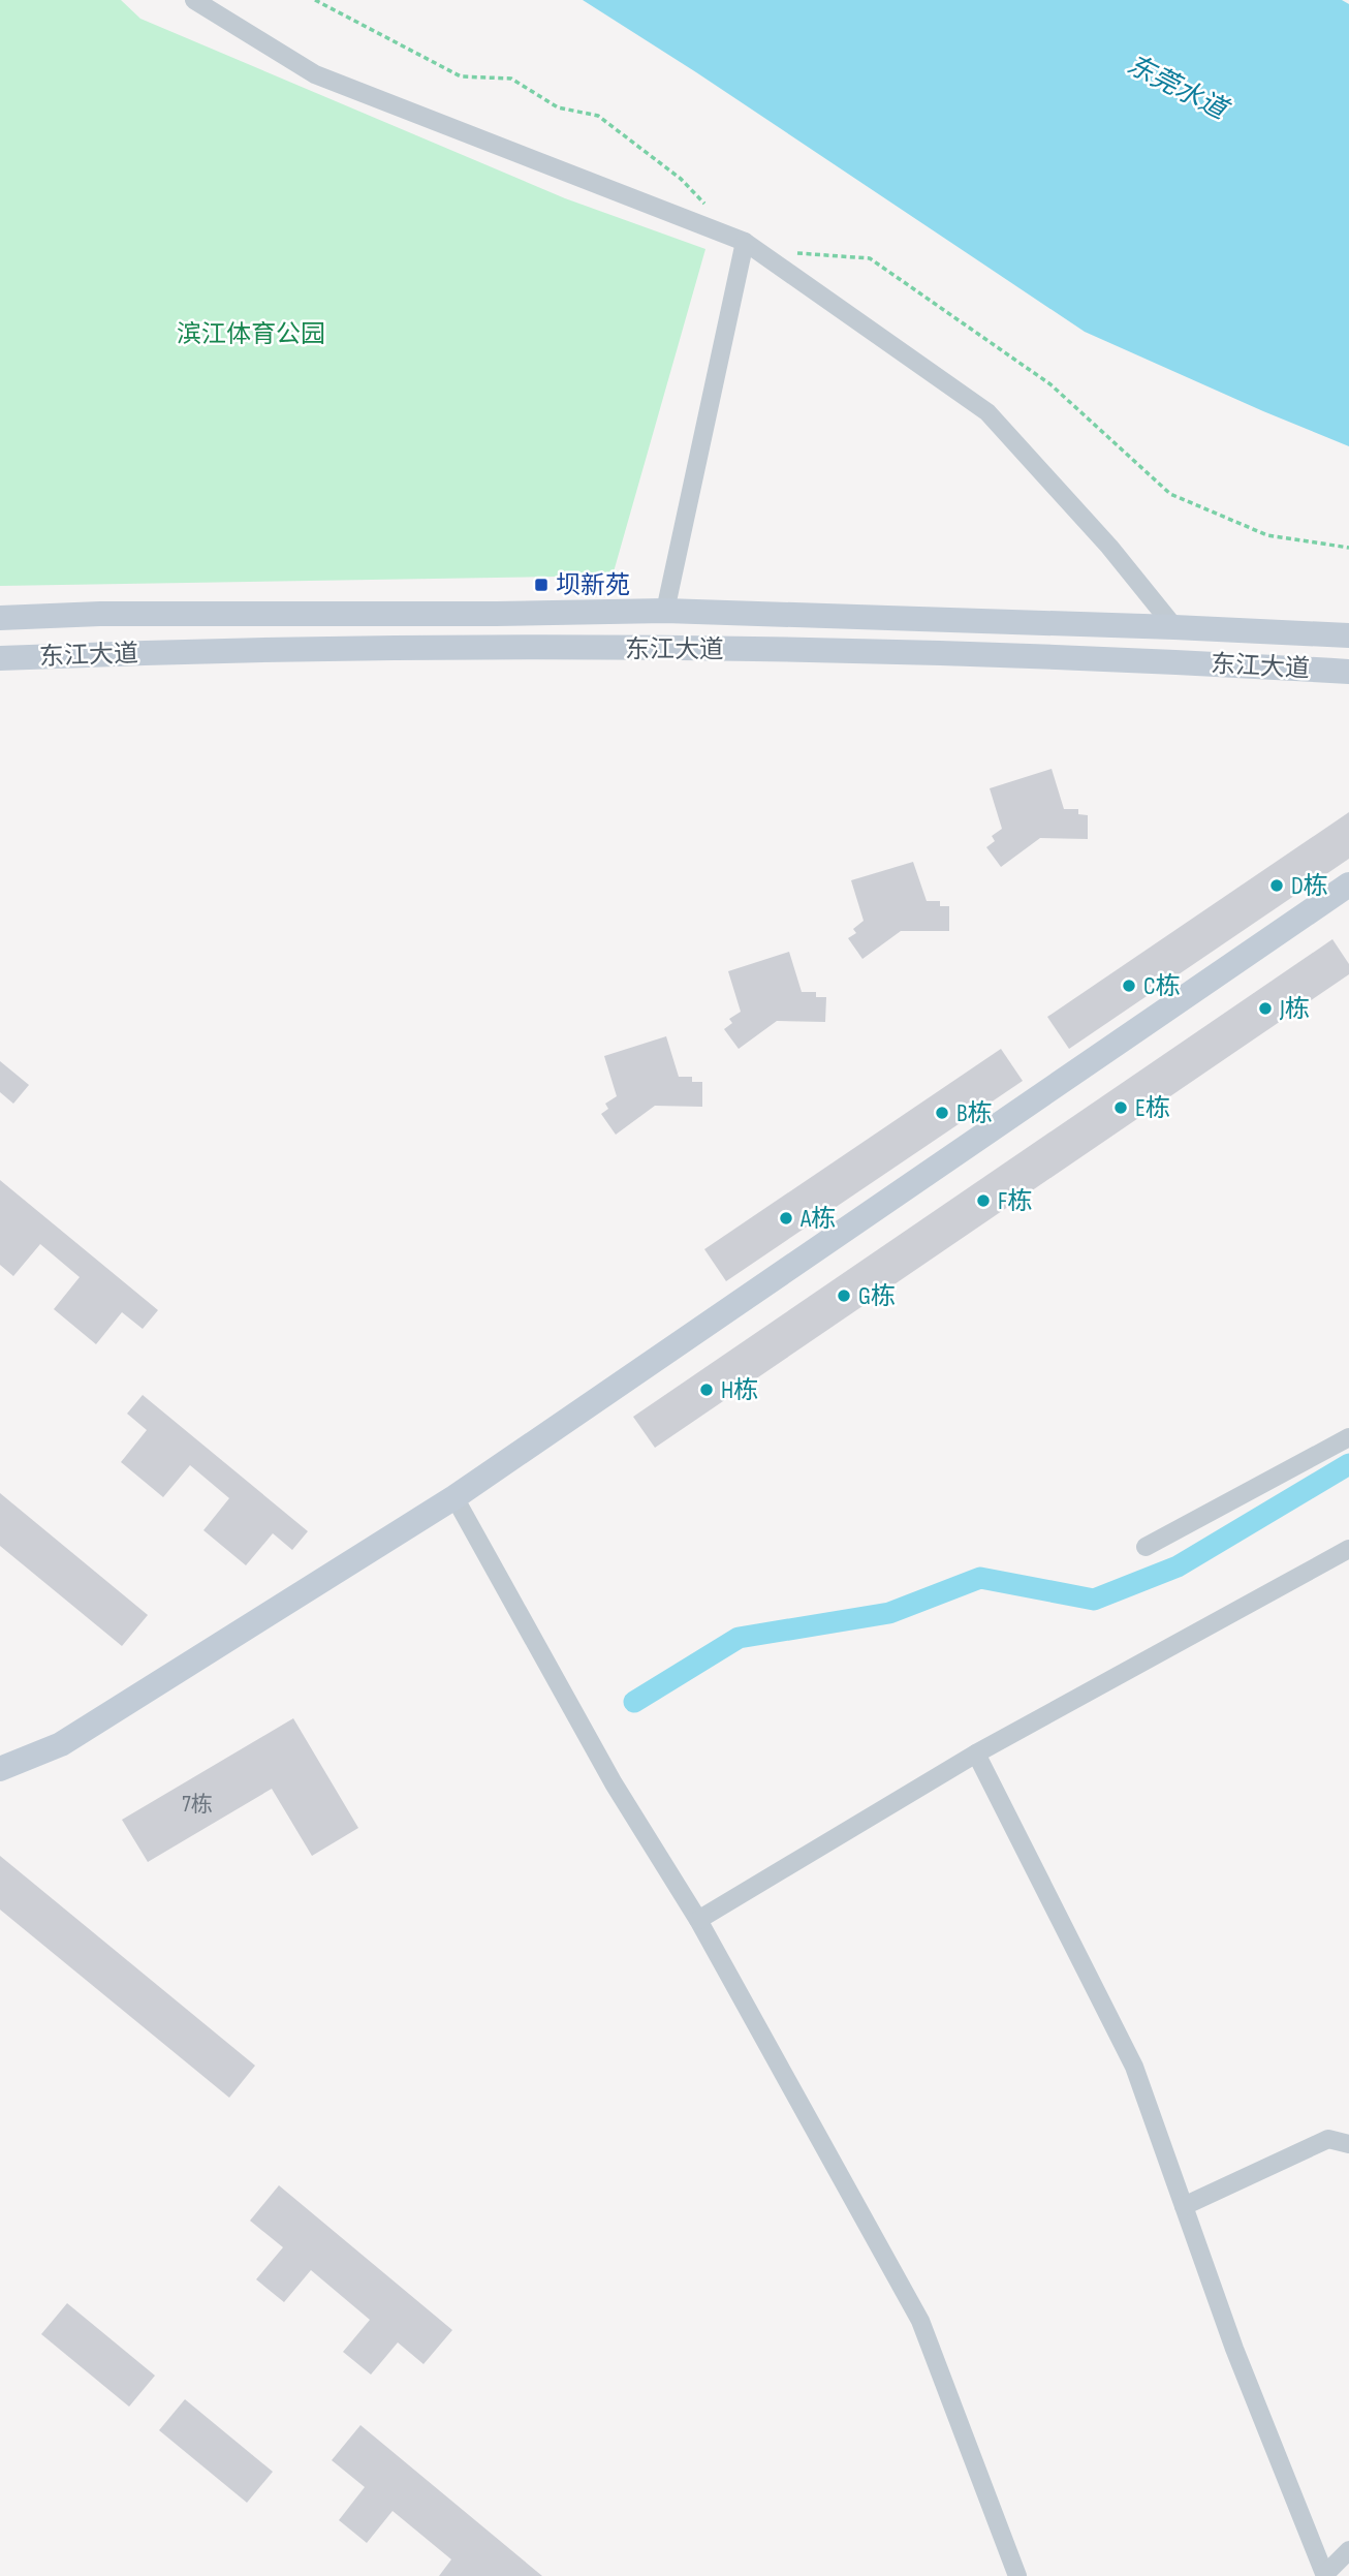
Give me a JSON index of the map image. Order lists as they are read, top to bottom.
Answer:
{
  "streets": {
    "main road": ["东江大道"]
  },
  "water": ["东莞水道"],
  "parks": ["滨江体育公园"],
  "places": {
    "transit": ["坝新苑"],
    "other": [
      "D栋",
      "C栋",
      "J栋",
      "E栋",
      "B栋",
      "F栋",
      "A栋",
      "G栋",
      "H栋"
    ]
  },
  "house_numbers": ["7栋"]
}
